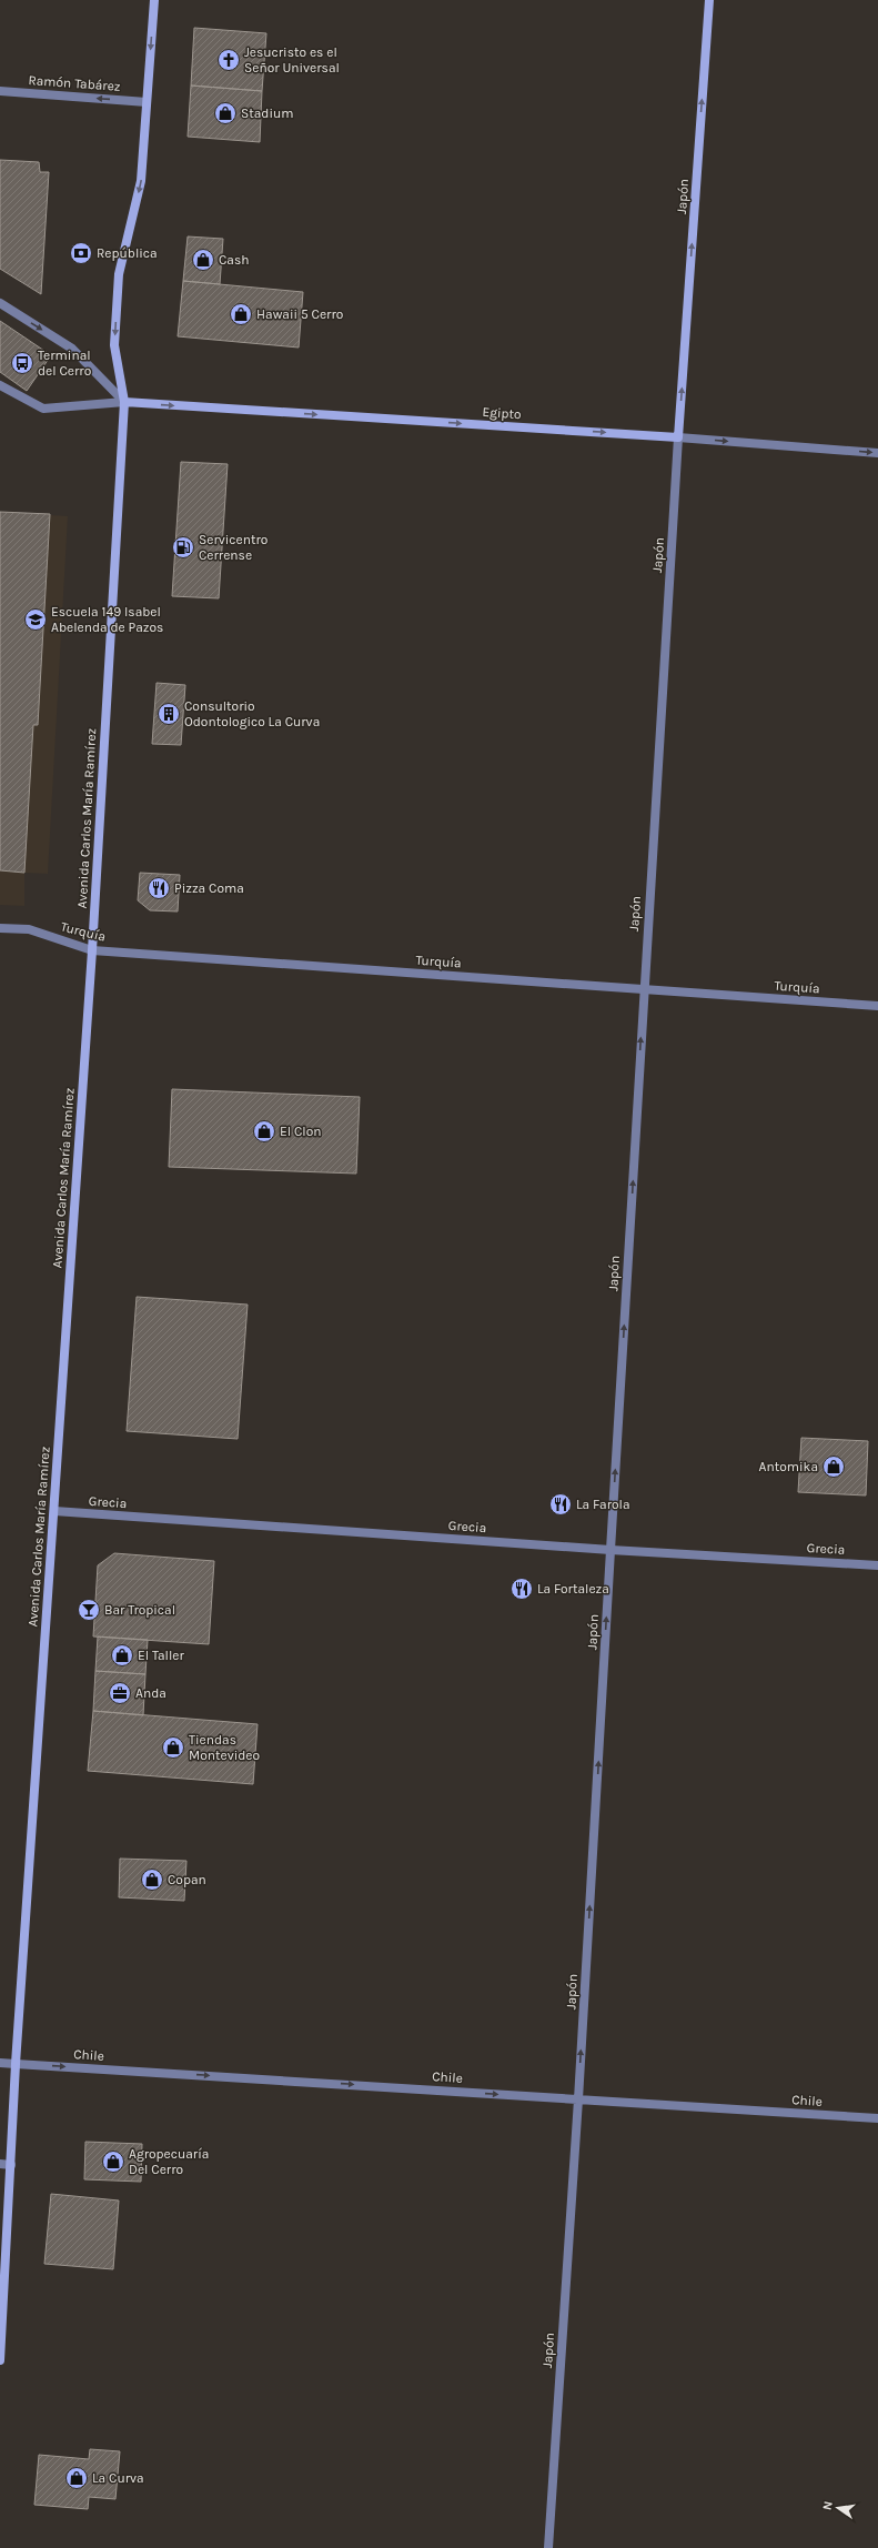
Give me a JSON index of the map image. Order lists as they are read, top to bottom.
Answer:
{
  "streets": {
    "main road": ["Japón", "Egipto", "Avenida Carlos María Ramírez"],
    "street": [
      "Ramón Tabárez",
      "Turquía",
      "Grecia",
      "Chile"
    ]
  },
  "crossings": [
    ["Ramón Tabárez", "Avenida Carlos María Ramírez"],
    ["Japón", "Egipto"],
    ["Japón", "Turquía"],
    ["Japón", "Grecia"],
    ["Japón", "Chile"],
    ["Egipto", "Avenida Carlos María Ramírez"],
    ["Avenida Carlos María Ramírez", "Turquía"],
    ["Avenida Carlos María Ramírez", "Grecia"],
    ["Avenida Carlos María Ramírez", "Chile"]
  ],
  "one_way": [
    "Ramón Tabárez",
    "Japón",
    "Egipto",
    "Chile"
  ],
  "places": {
    "church": ["Jesucristo es el Señor Universal"],
    "shop": [
      "Stadium",
      "Cash",
      "Hawaii 5 Cerro",
      "El Clon",
      "Antomika",
      "El Taller",
      "Tiendas Montevideo",
      "Copan",
      "Agropecuaría Del Cerro",
      "La Curva"
    ],
    "bank": ["República"],
    "bus stop": ["Terminal del Cerro"],
    "fuel station": ["Servicentro Cerrense"],
    "school or university": ["Escuela 149 Isabel Abelenda de Pazos"],
    "building": ["Consultorio Odontologico La Curva"],
    "restaurant": ["Pizza Coma", "La Farola", "La Fortaleza"],
    "bar": ["Bar Tropical"],
    "office": ["Anda"]
  },
  "north": "left"
}
